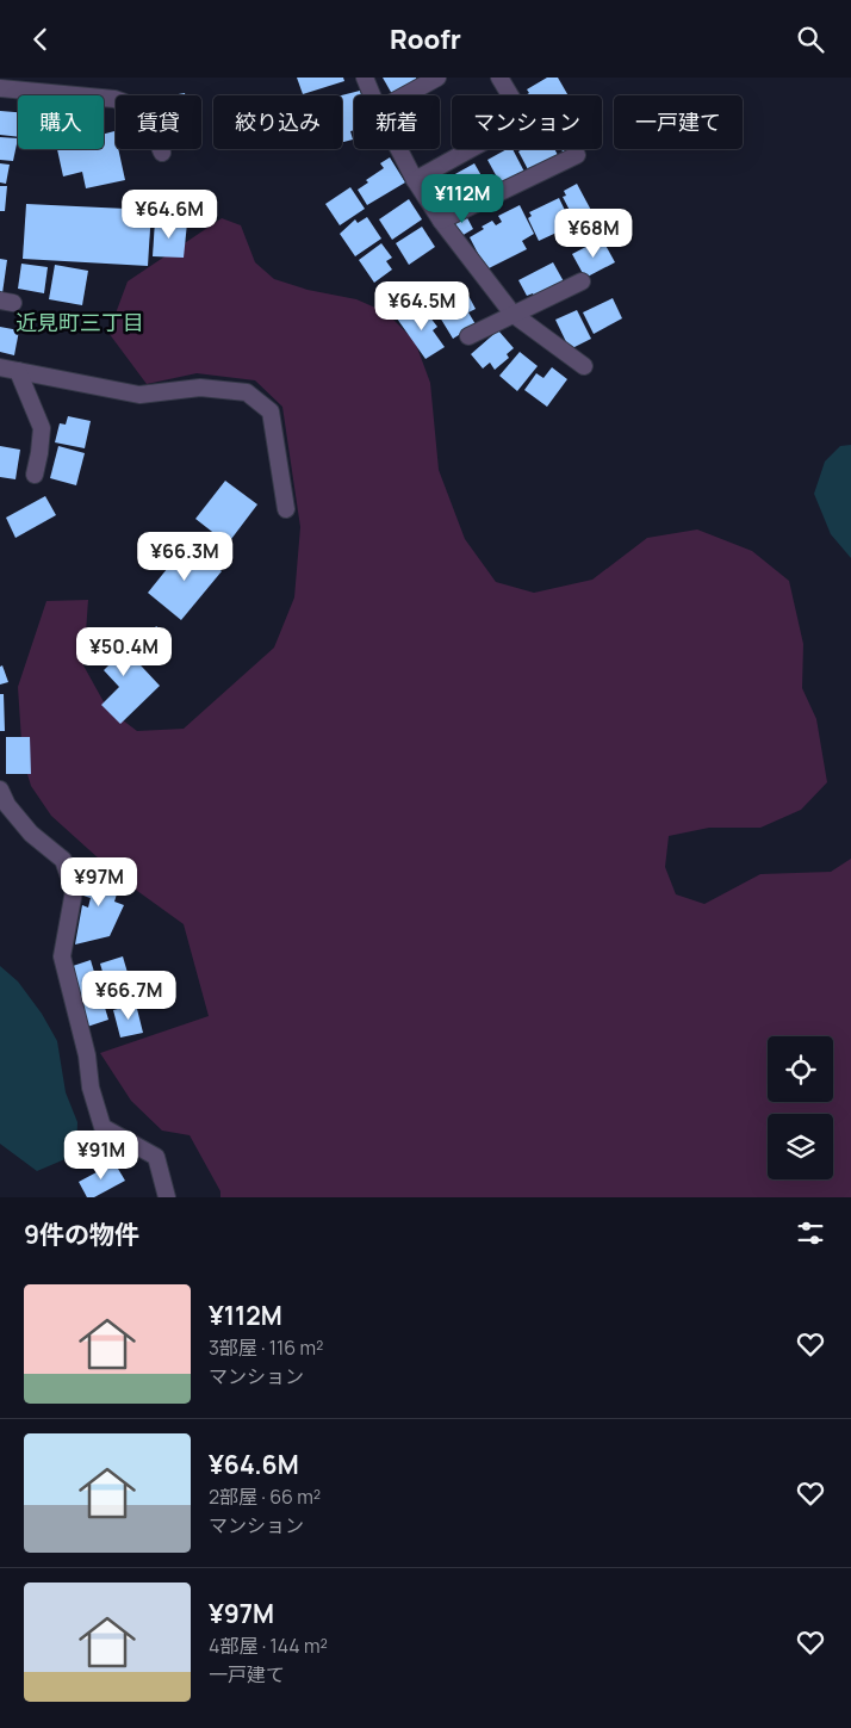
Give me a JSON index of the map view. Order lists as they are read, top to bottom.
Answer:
{
  "districts": ["近見町三丁目"],
  "page": {
    "header": "Roofr",
    "chip": [
      "購入",
      "賃貸",
      "絞り込み",
      "新着",
      "マンション",
      "一戸建て"
    ],
    "price": [
      "¥112M",
      "¥64.6M",
      "¥68M",
      "¥64.5M",
      "¥66.3M",
      "¥50.4M",
      "¥97M",
      "¥66.7M",
      "¥91M"
    ],
    "heading": "9件の物件",
    "list": [
      {
        "name": "¥112M",
        "note": "3部屋 · 116 m² · マンション"
      },
      {
        "name": "¥64.6M",
        "note": "2部屋 · 66 m² · マンション"
      },
      {
        "name": "¥97M",
        "note": "4部屋 · 144 m² · 一戸建て"
      }
    ]
  }
}
